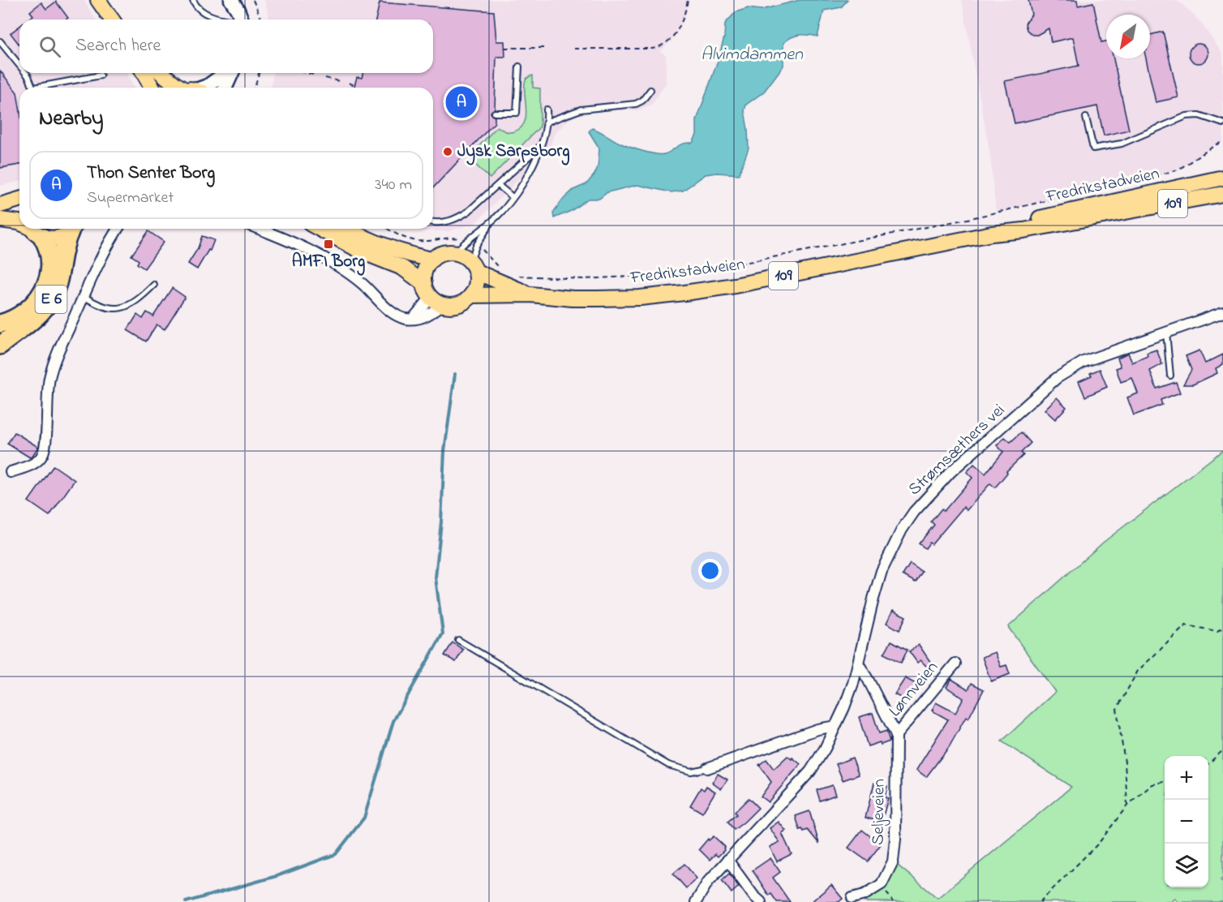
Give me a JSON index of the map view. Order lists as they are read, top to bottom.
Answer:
{
  "streets": {
    "highway": ["E 6"],
    "main road": ["Fredrikstadveien", "109"],
    "street": ["Strømsæthers vei", "Lønnveien", "Seljeveien"]
  },
  "crossings": [
    ["Fredrikstadveien", "109"],
    ["Lønnveien", "Seljeveien"]
  ],
  "water": ["Alvimdammen"],
  "places": {
    "other": ["Jysk Sarpsborg"],
    "transit": ["AMFI Borg"]
  },
  "north": "bottom left",
  "page": {
    "search": "Search here",
    "pins": "A",
    "heading": "Nearby",
    "list": [
      {
        "mark": "A",
        "name": "Thon Senter Borg",
        "note": "Supermarket",
        "value": "340 m"
      }
    ],
    "map_buttons": ["+", "−"]
  }
}
